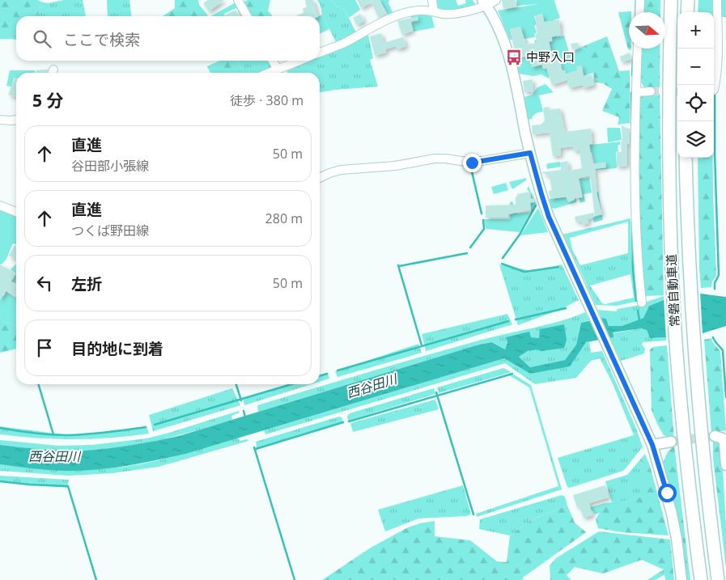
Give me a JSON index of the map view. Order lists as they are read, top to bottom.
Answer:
{
  "streets": {
    "highway": ["常磐自動車道"]
  },
  "water": ["西谷田川"],
  "places": {
    "bus stop": ["中野入口"]
  },
  "north": "right",
  "page": {
    "map_buttons": ["+", "−"],
    "search": "ここで検索",
    "heading": ["5 分", "徒歩 · 380 m"],
    "list": [
      ["直進", "谷田部小張線", "50 m"],
      ["直進", "つくば野田線", "280 m"],
      ["左折", "50 m"],
      "目的地に到着"
    ]
  }
}
